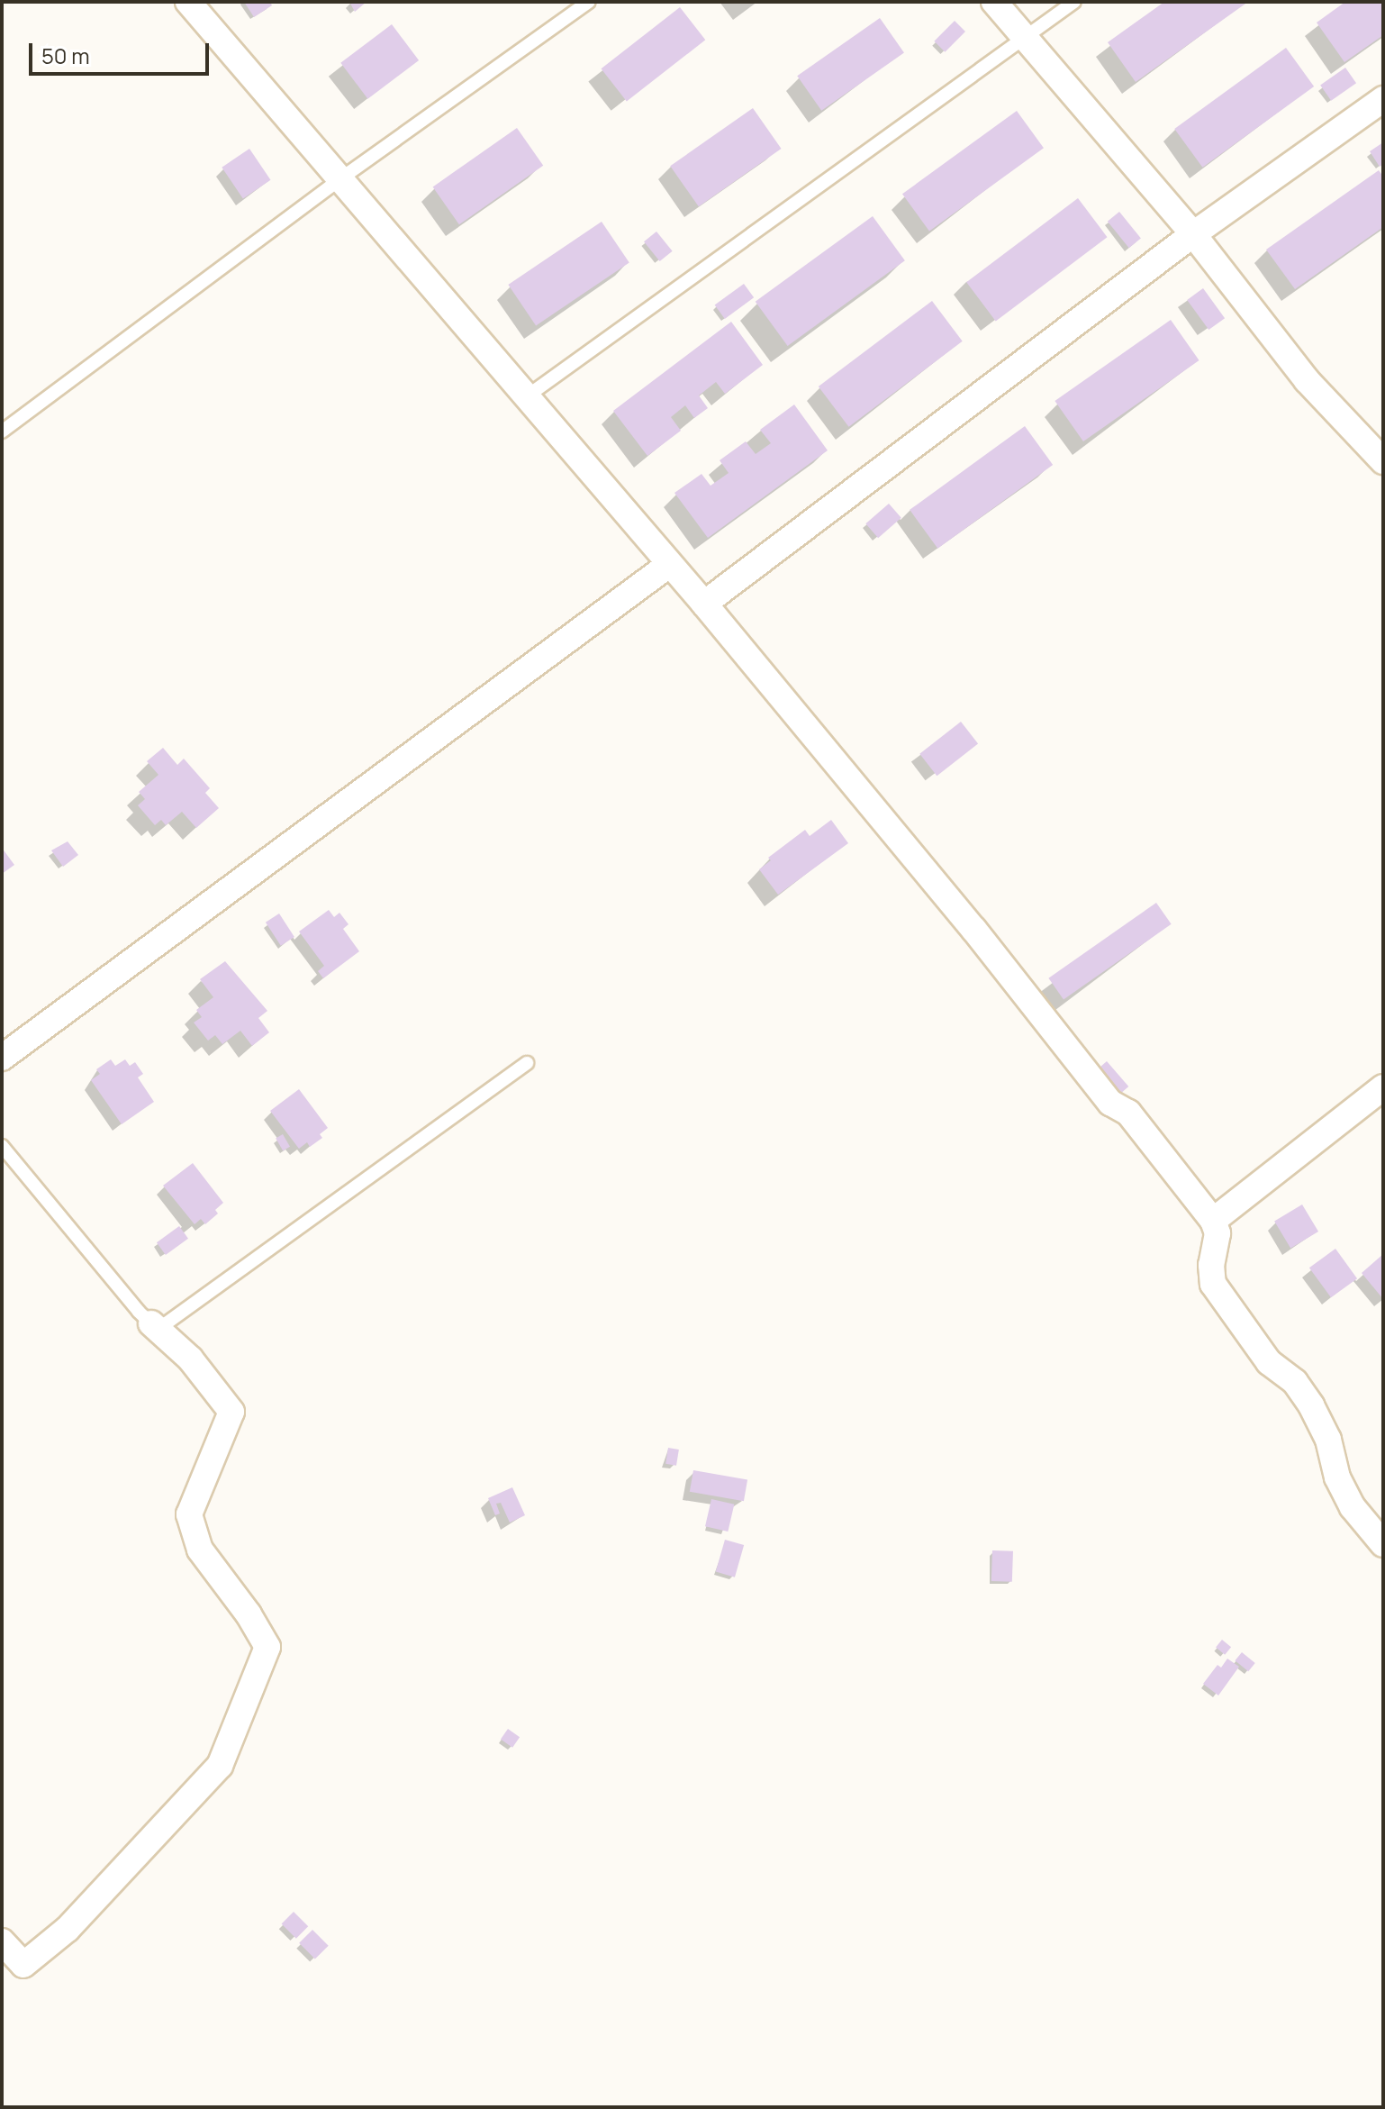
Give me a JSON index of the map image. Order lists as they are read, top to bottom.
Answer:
{
  "scale_bar": "50 m"
}
